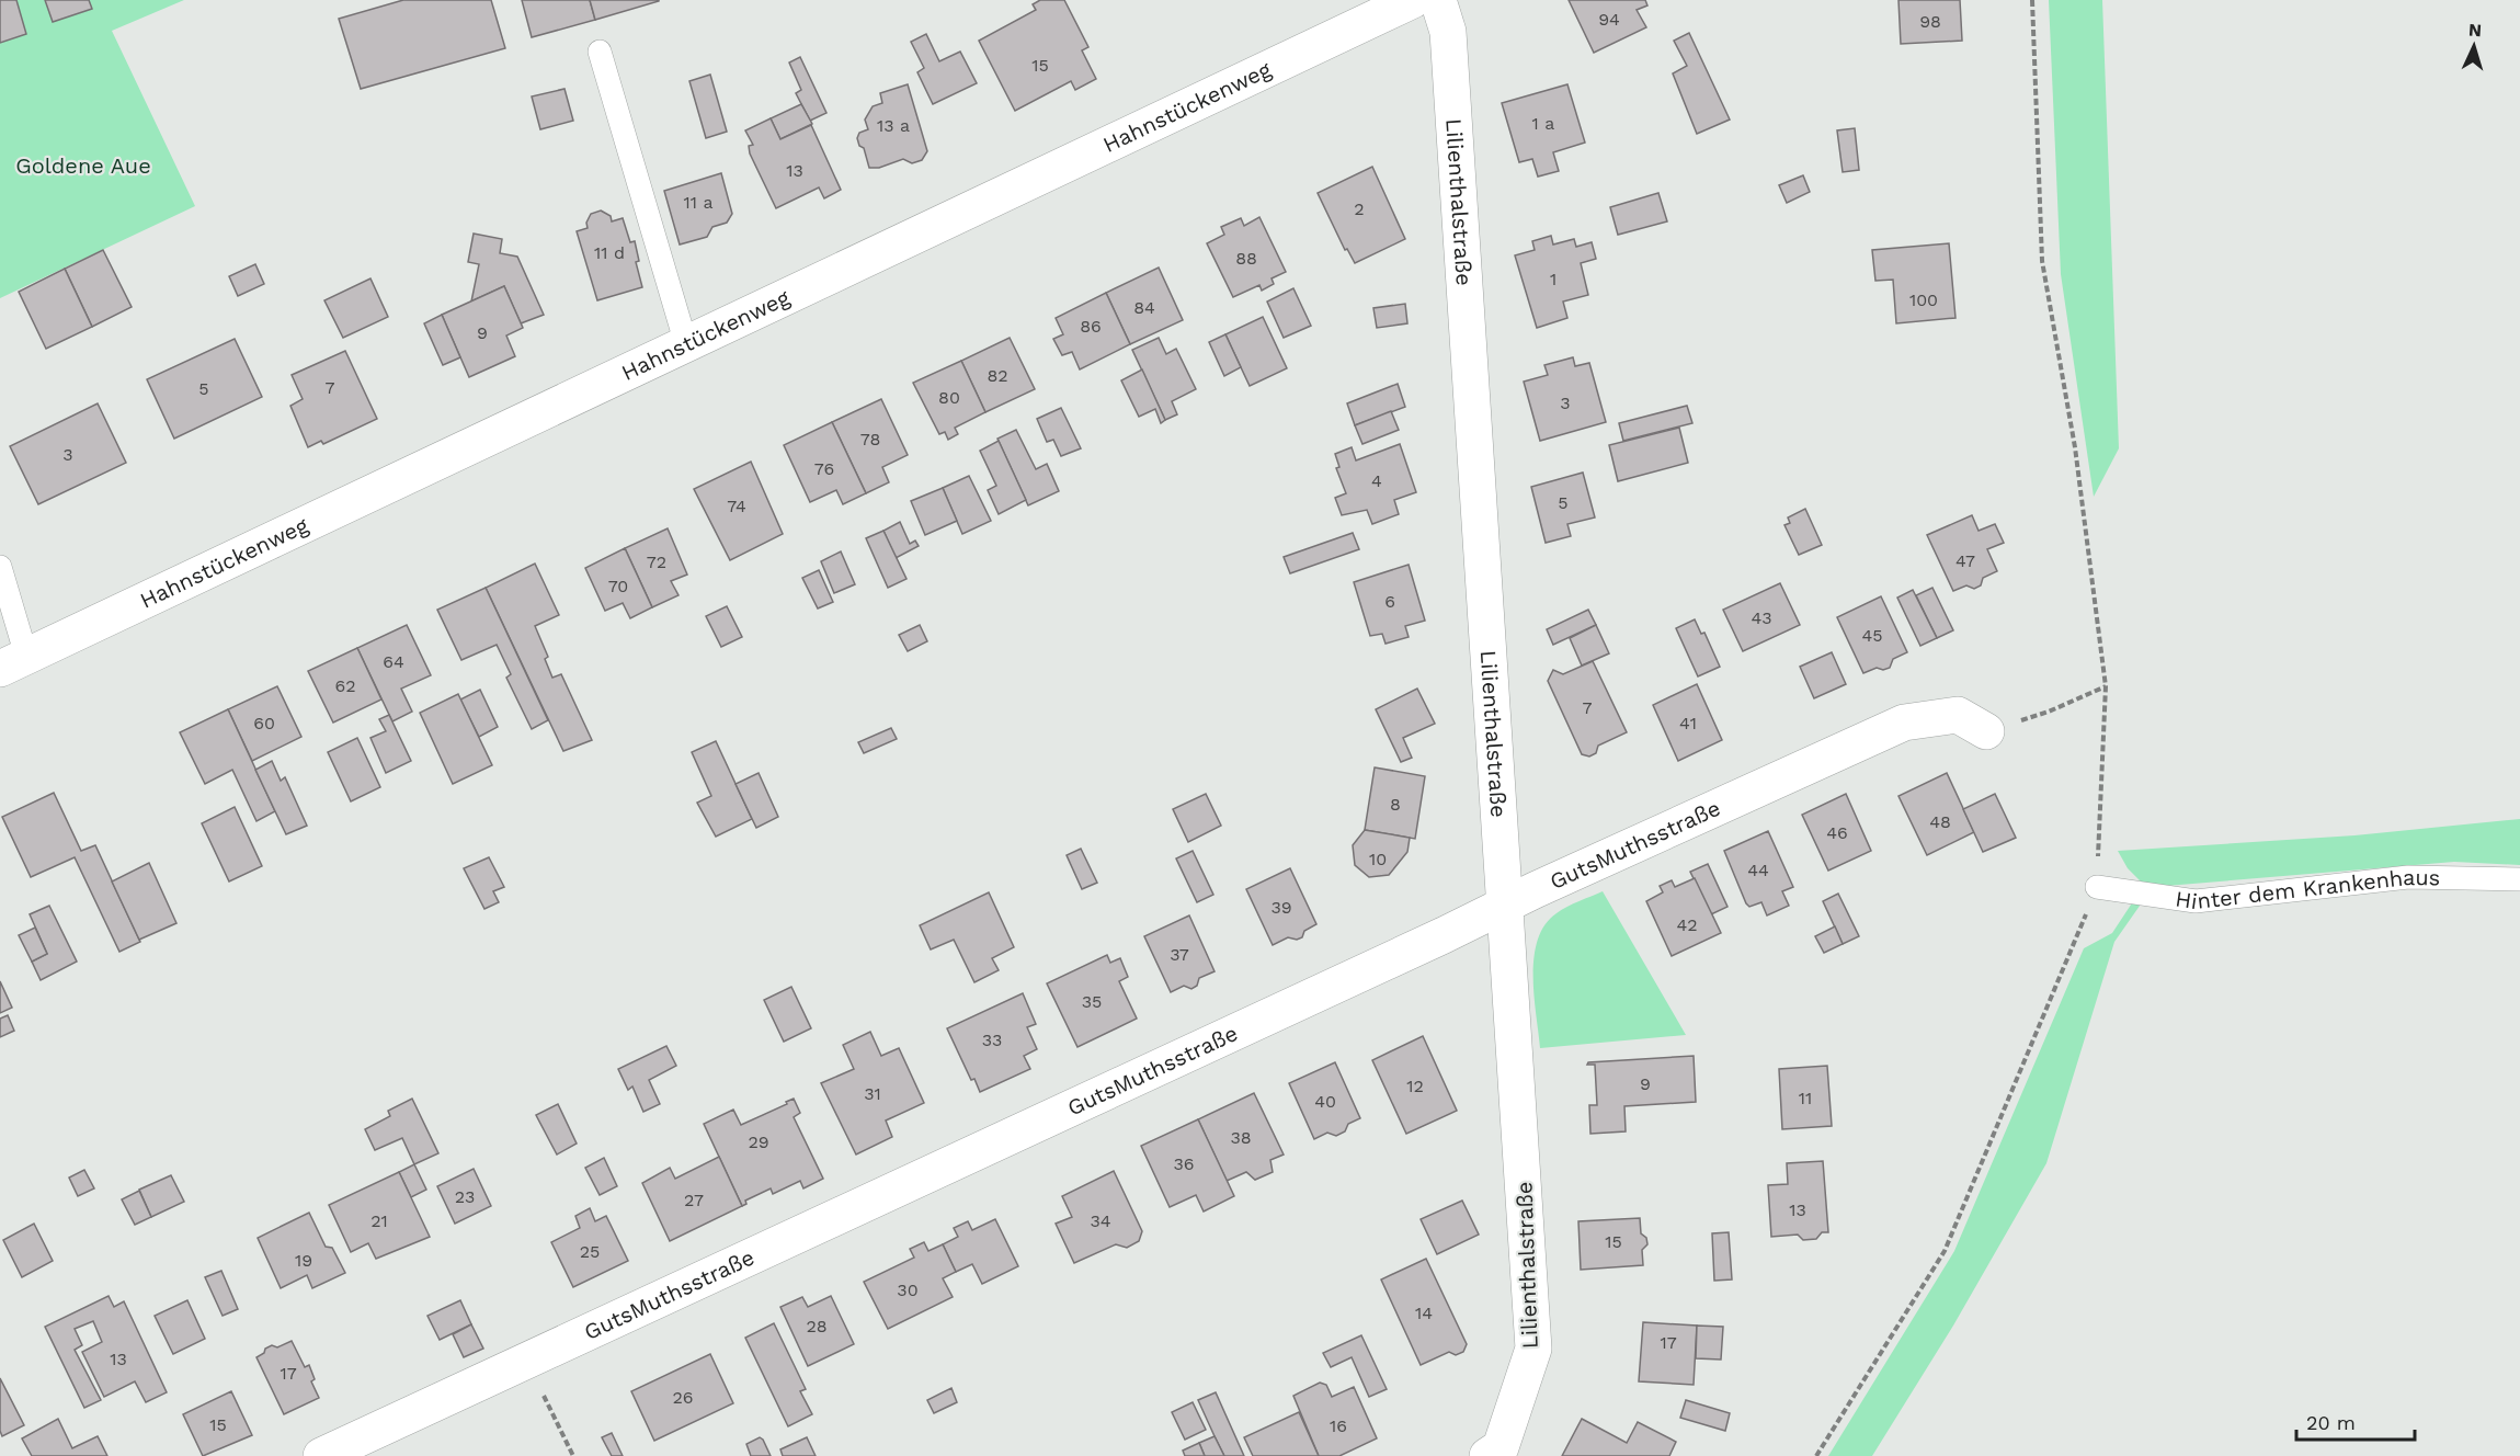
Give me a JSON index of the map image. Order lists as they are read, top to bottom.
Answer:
{
  "streets": {
    "street": ["Hahnstückenweg", "Lilienthalstraße", "GutsMuthsstraße"],
    "lane": ["Hinter dem Krankenhaus"]
  },
  "crossings": [
    ["Lilienthalstraße", "GutsMuthsstraße"]
  ],
  "parks": ["Goldene Aue"],
  "house_numbers": [
    "94",
    "98",
    "15",
    "1 a",
    "13 a",
    "13",
    "11 a",
    "2",
    "11 d",
    "88",
    "1",
    "100",
    "84",
    "86",
    "9",
    "82",
    "7",
    "5",
    "80",
    "3",
    "78",
    "3",
    "76",
    "4",
    "5",
    "74",
    "47",
    "72",
    "70",
    "6",
    "43",
    "45",
    "64",
    "62",
    "7",
    "60",
    "41",
    "8",
    "48",
    "46",
    "10",
    "44",
    "39",
    "42",
    "37",
    "35",
    "33",
    "9",
    "12",
    "31",
    "11",
    "40",
    "38",
    "29",
    "36",
    "23",
    "27",
    "13",
    "21",
    "34",
    "15",
    "25",
    "19",
    "30",
    "14",
    "28",
    "17",
    "13",
    "17",
    "26",
    "15",
    "16"
  ],
  "scale_bar": "20 m",
  "north": "top"
}
